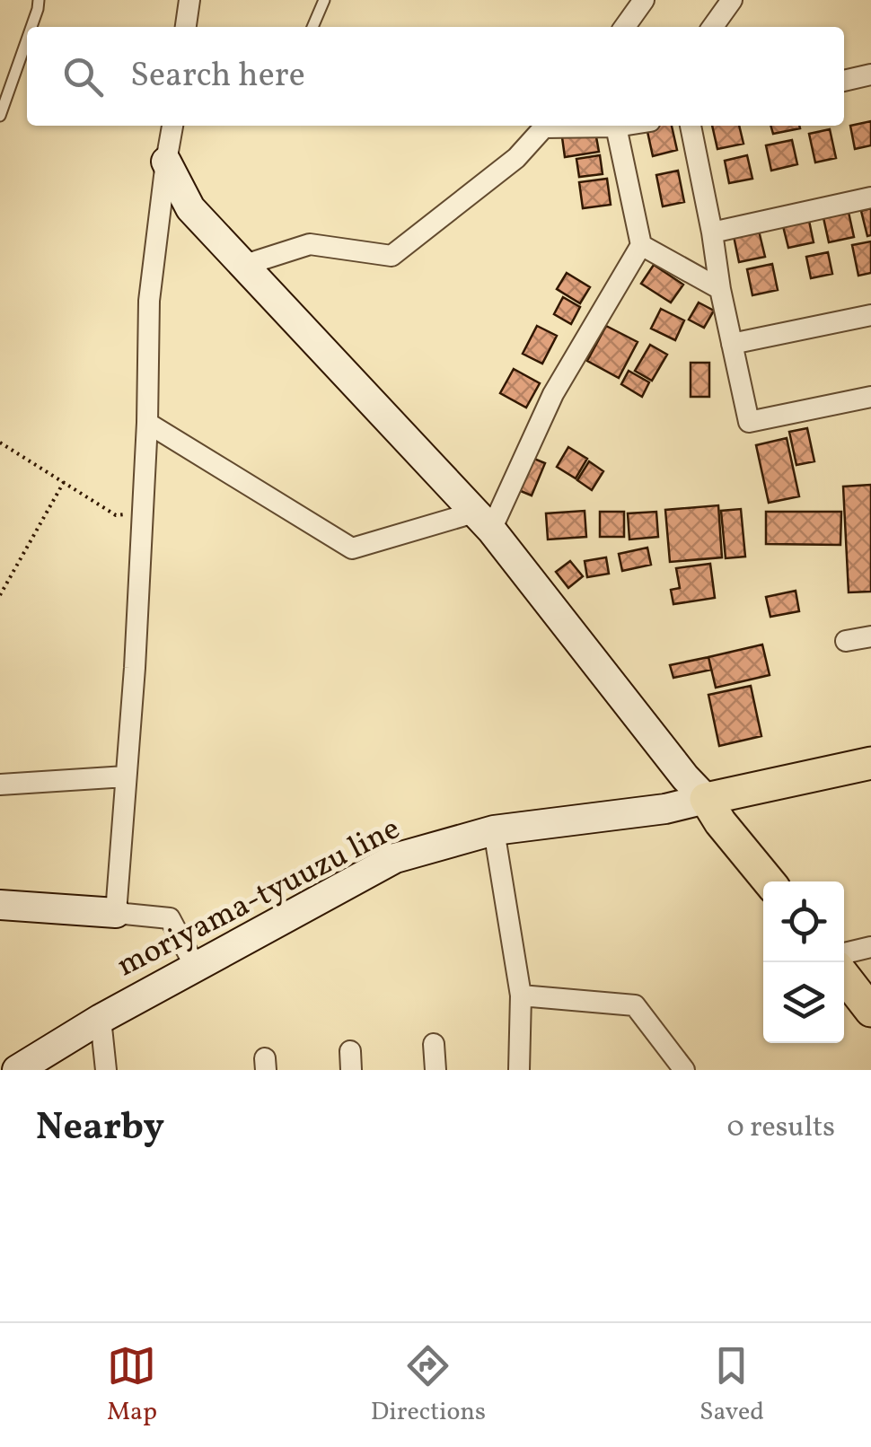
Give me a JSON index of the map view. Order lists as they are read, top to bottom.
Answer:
{
  "streets": {
    "street": ["moriyama-tyuuzu line"]
  },
  "page": {
    "search": "Search here",
    "heading": ["Nearby", "0 results"],
    "nav": ["Map", "Directions", "Saved"]
  }
}
